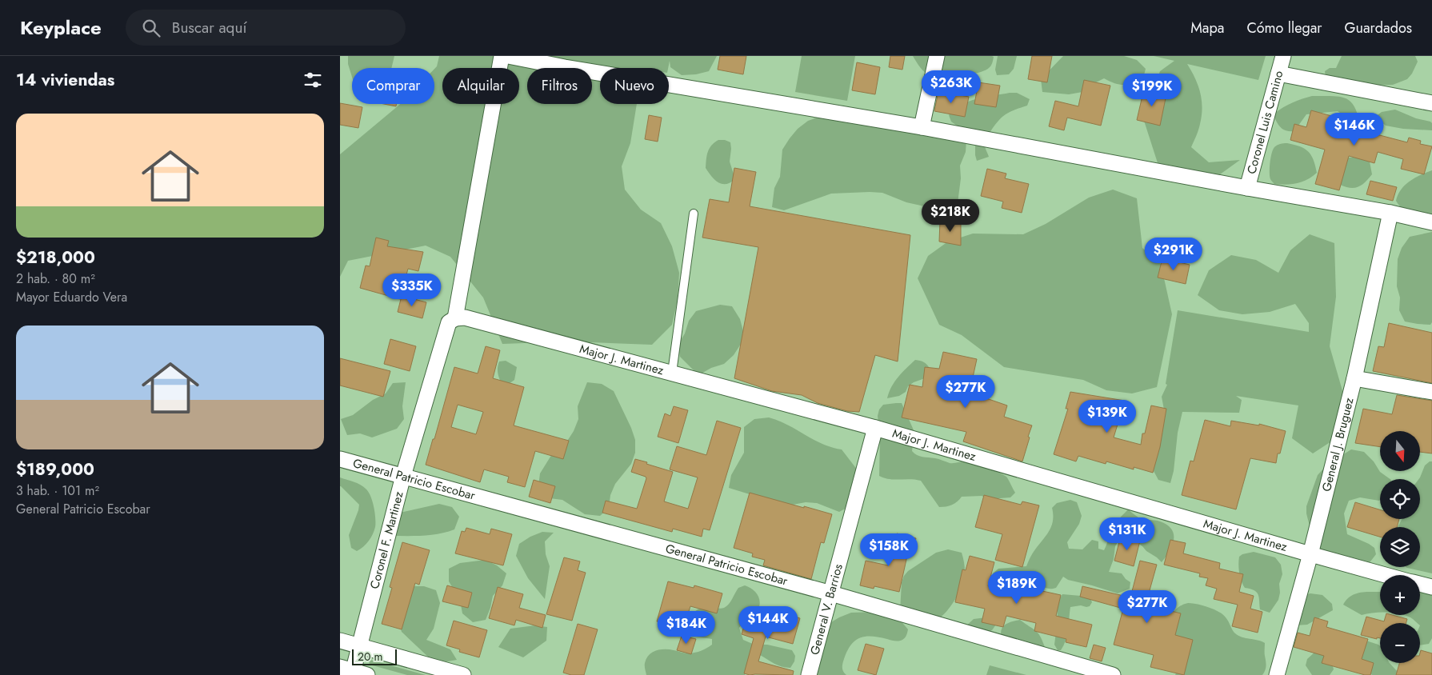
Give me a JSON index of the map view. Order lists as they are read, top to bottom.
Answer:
{
  "streets": {
    "street": [
      "Coronel Luis Camino",
      "Major J. Martinez",
      "General J. Bruguez",
      "General Patricio Escobar",
      "Coronel F. Martinez",
      "General V. Barrios"
    ]
  },
  "crossings": [
    ["Major J. Martinez", "General J. Bruguez"],
    ["Major J. Martinez", "Coronel F. Martinez"],
    ["Major J. Martinez", "General V. Barrios"],
    ["General Patricio Escobar", "Coronel F. Martinez"],
    ["General Patricio Escobar", "General V. Barrios"]
  ],
  "scale_bar": "20 m",
  "north": "bottom",
  "page": {
    "header": "Keyplace",
    "search": "Buscar aquí",
    "nav": ["Mapa", "Cómo llegar", "Guardados"],
    "heading": "14 viviendas",
    "chip": [
      "Comprar",
      "Alquilar",
      "Filtros",
      "Nuevo"
    ],
    "price": [
      "$263K",
      "$199K",
      "$146K",
      "$218K",
      "$291K",
      "$335K",
      "$277K",
      "$139K",
      "$131K",
      "$158K",
      "$189K",
      "$277K",
      "$144K",
      "$184K"
    ],
    "list": [
      {
        "name": "$218,000",
        "note": "2 hab. · 80 m² · Mayor Eduardo Vera"
      },
      {
        "name": "$189,000",
        "note": "3 hab. · 101 m² · General Patricio Escobar"
      }
    ],
    "map_buttons": ["+", "−"],
    "scale": "20 m"
  }
}
